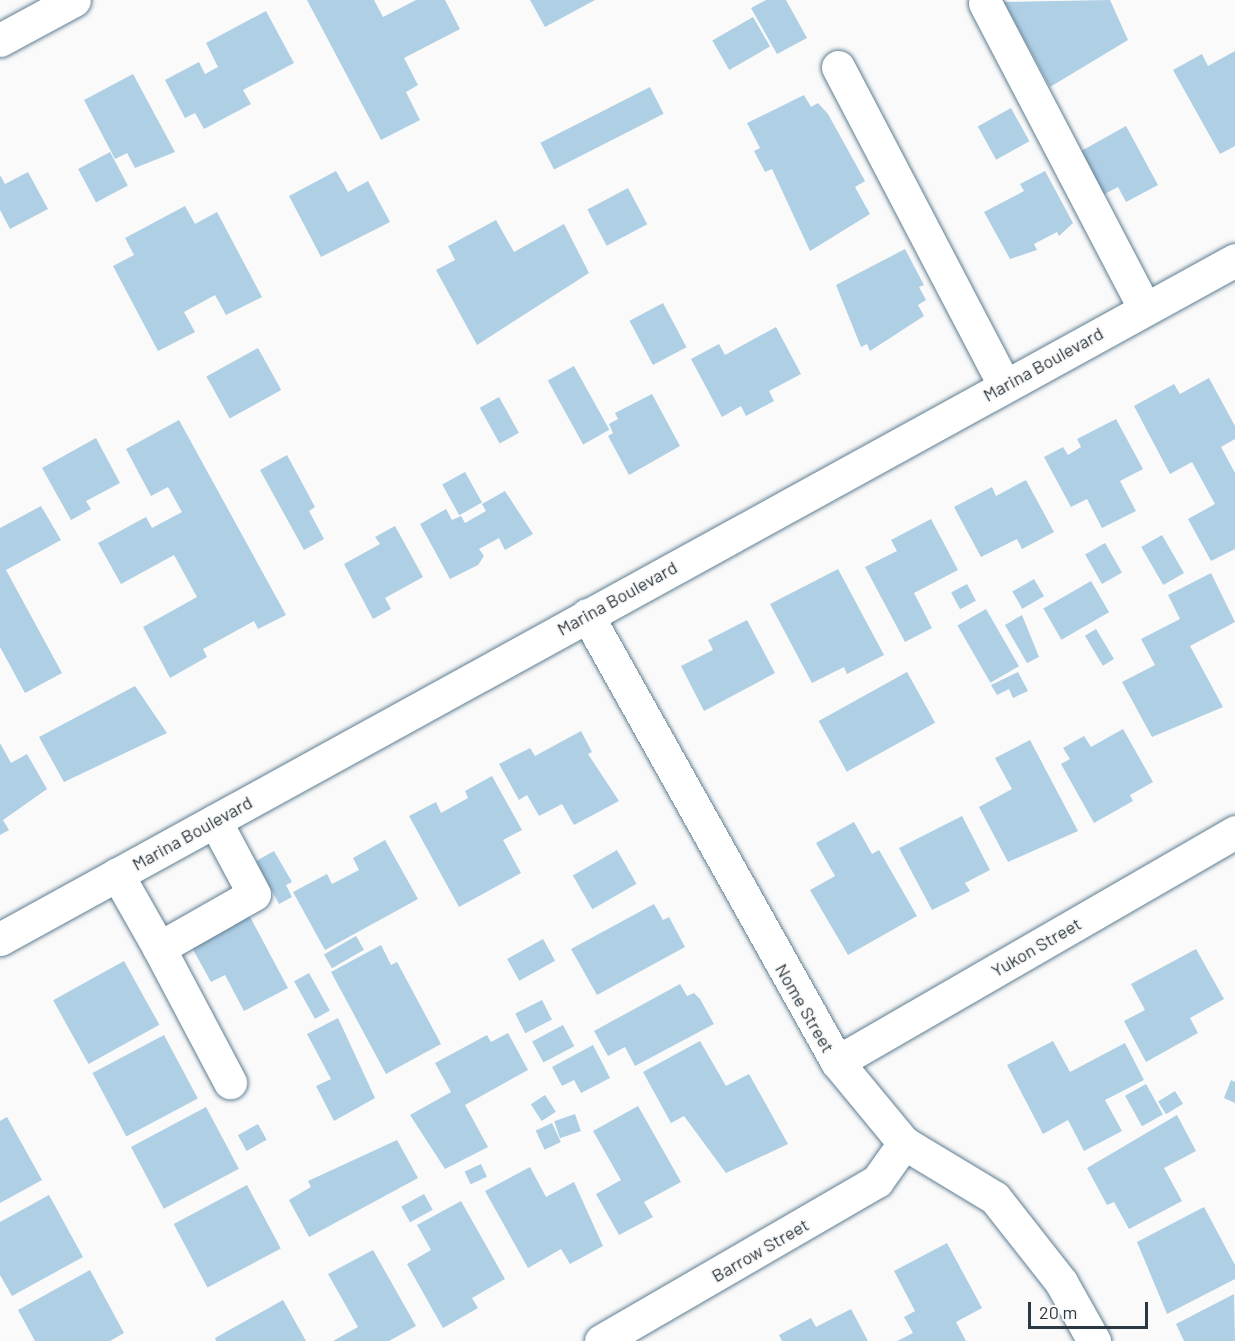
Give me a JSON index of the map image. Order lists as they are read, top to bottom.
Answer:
{
  "streets": {
    "street": [
      "Marina Boulevard",
      "Yukon Street",
      "Nome Street",
      "Barrow Street"
    ]
  },
  "crossings": [
    ["Marina Boulevard", "Nome Street"],
    ["Yukon Street", "Nome Street"],
    ["Nome Street", "Barrow Street"]
  ],
  "scale_bar": "20 m"
}
